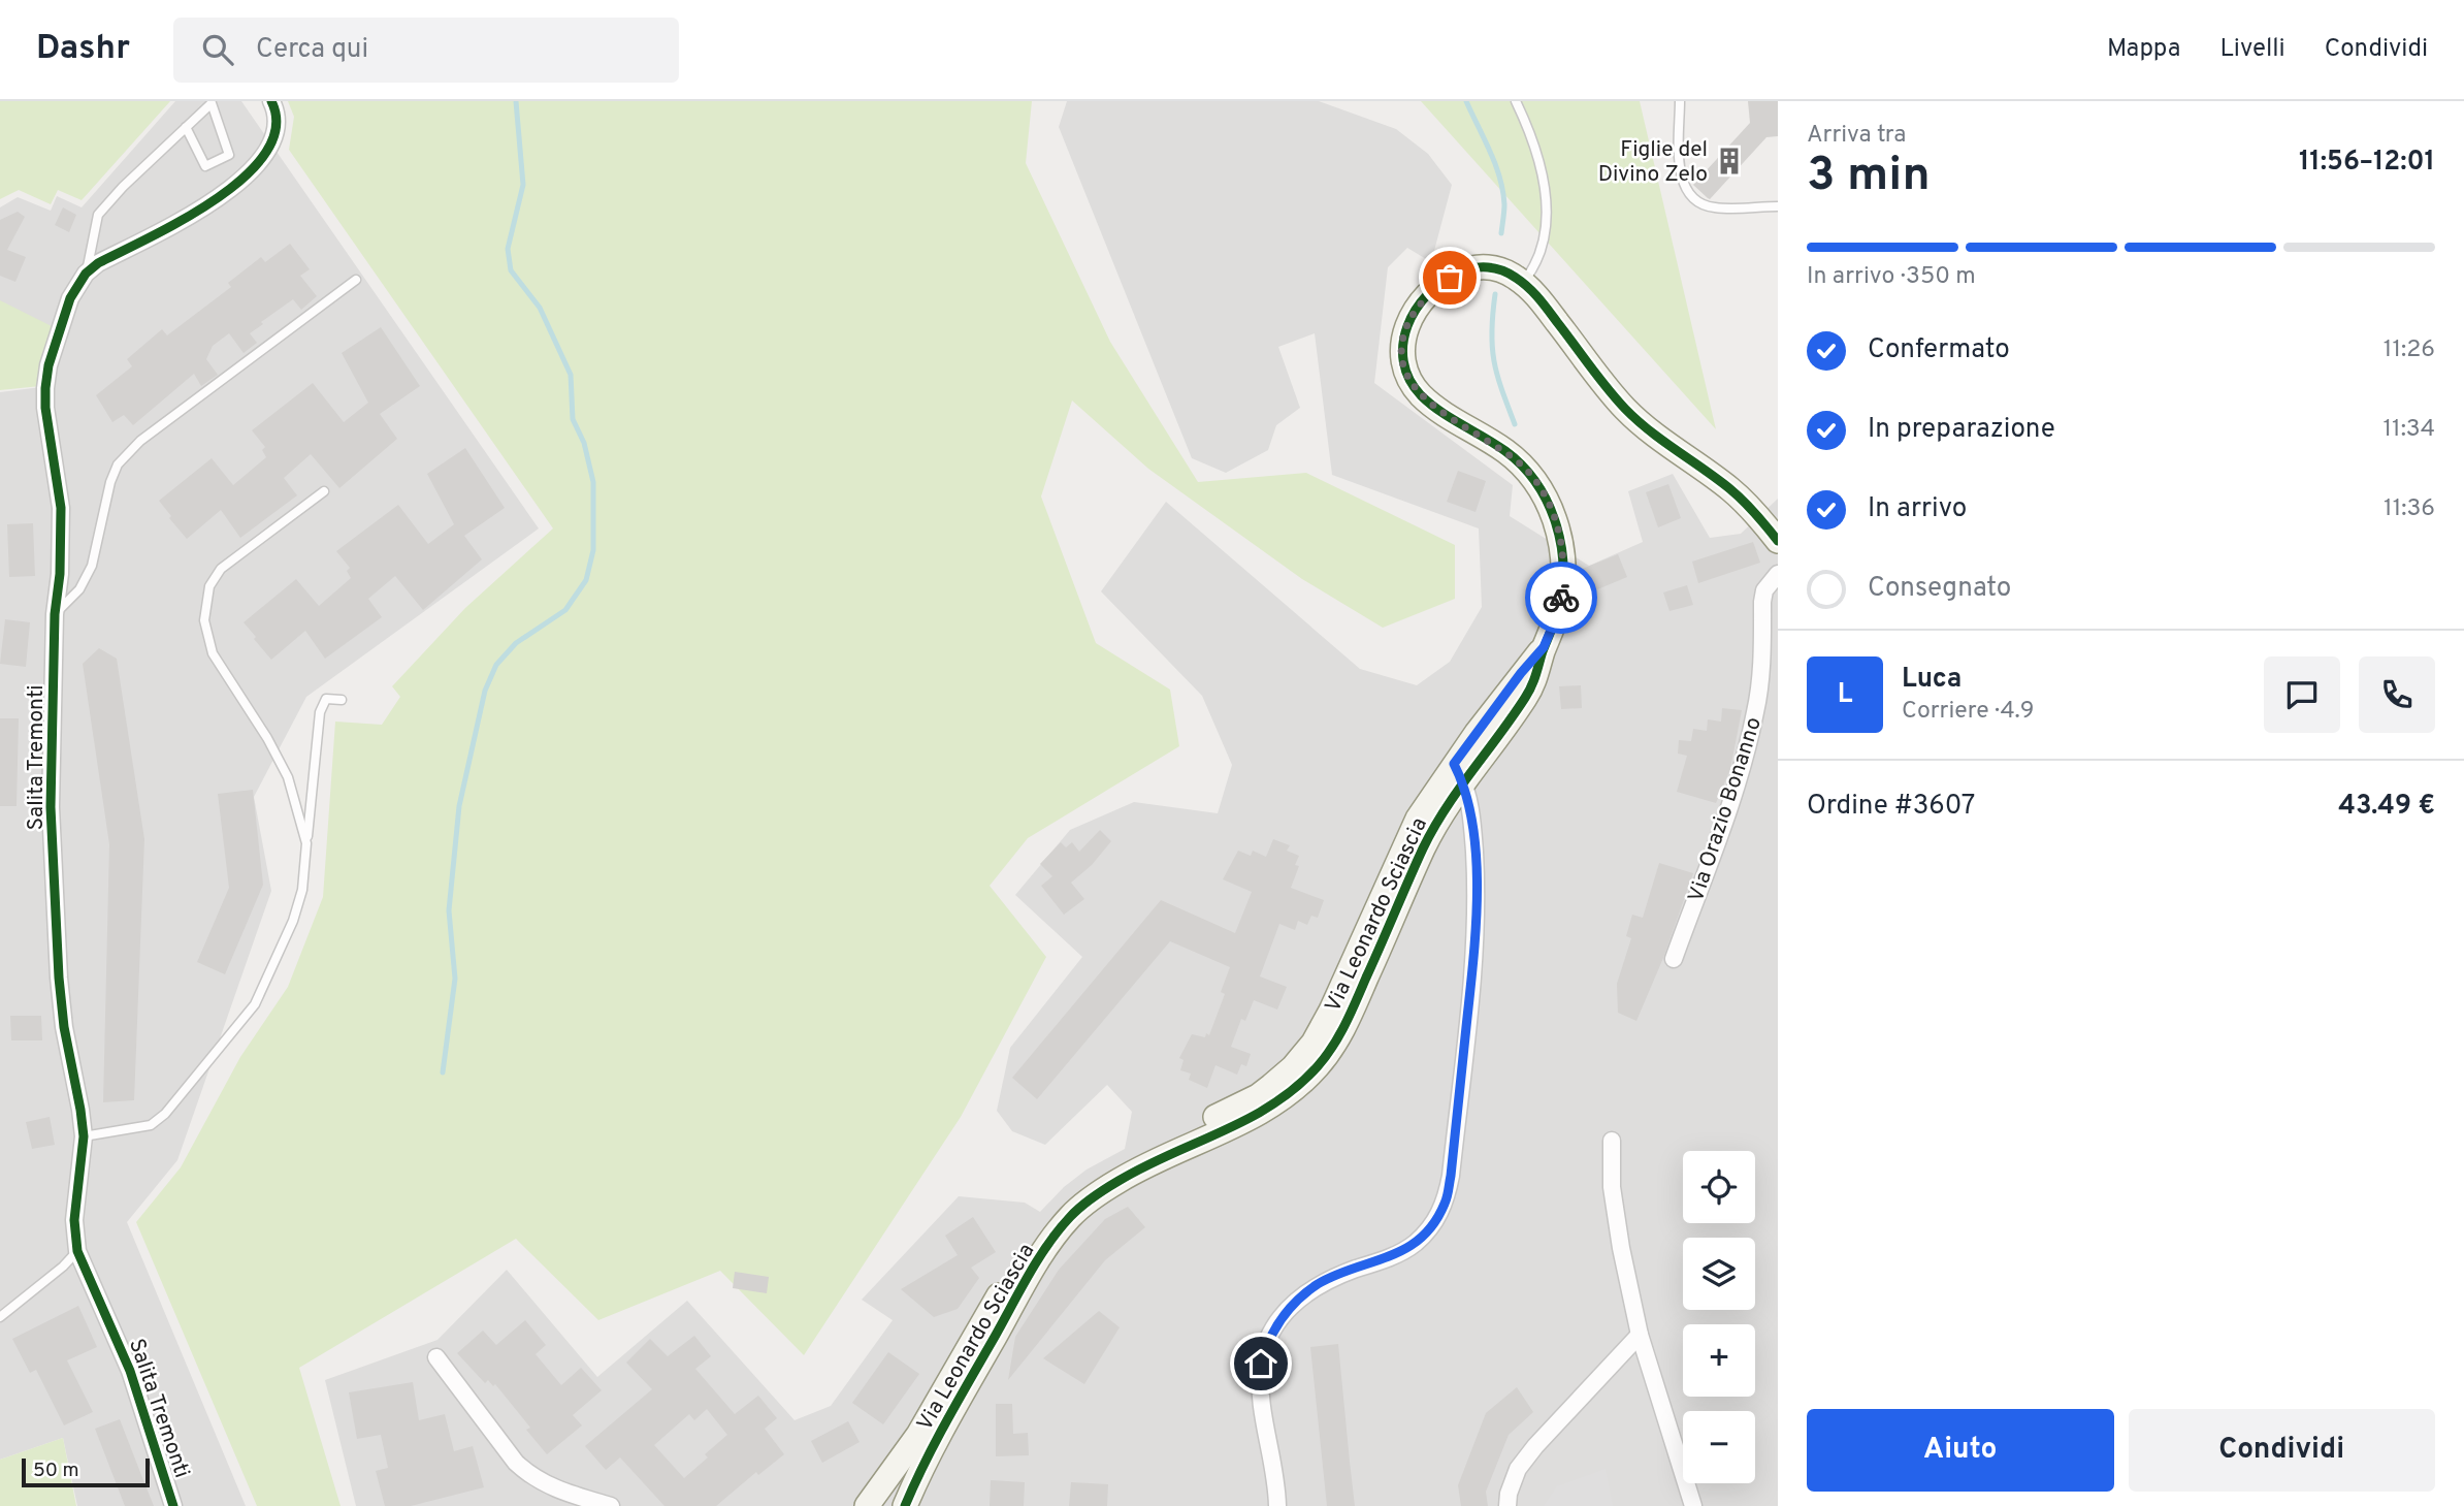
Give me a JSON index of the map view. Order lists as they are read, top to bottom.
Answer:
{
  "streets": {
    "street": ["Salita Tremonti", "Via Orazio Bonanno", "Via Leonardo Sciascia"]
  },
  "places": {
    "building": ["Figlie del Divino Zelo"]
  },
  "scale_bar": "50 m",
  "page": {
    "header": "Dashr",
    "search": "Cerca qui",
    "nav": ["Mappa", "Livelli", "Condividi"],
    "heading": ["3 min", "Arriva tra", "11:56–12:01"],
    "panel": [
      "Luca",
      "Corriere · 4.9",
      "Ordine #3607",
      "43.49 €"
    ],
    "bar": "In arrivo · 350 m",
    "list": [
      ["Confermato", "11:26"],
      ["In preparazione", "11:34"],
      ["In arrivo", "11:36"],
      "Consegnato"
    ],
    "round": "L",
    "map_buttons": ["+", "−"],
    "buttons": ["Aiuto", "Condividi"],
    "scale": "50 m"
  }
}
